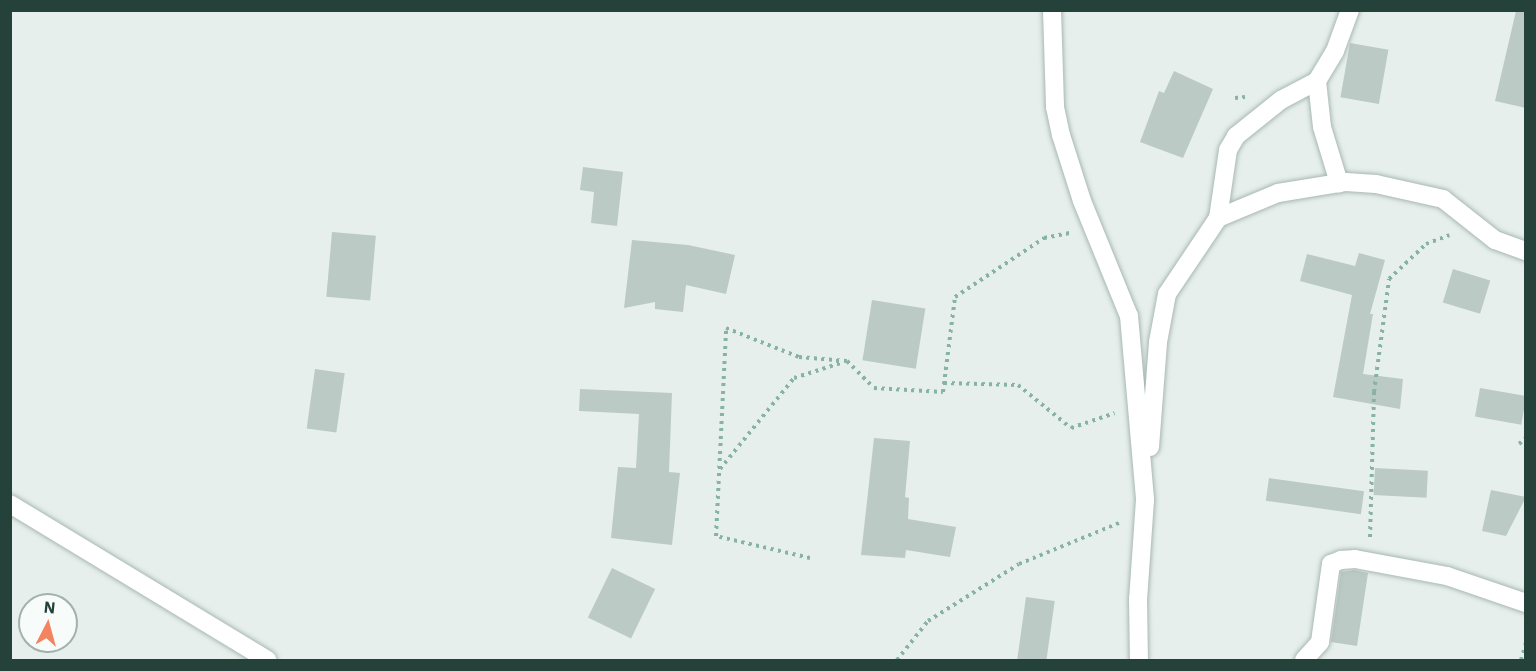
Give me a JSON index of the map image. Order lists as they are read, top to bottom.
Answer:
{
  "north": "top"
}
